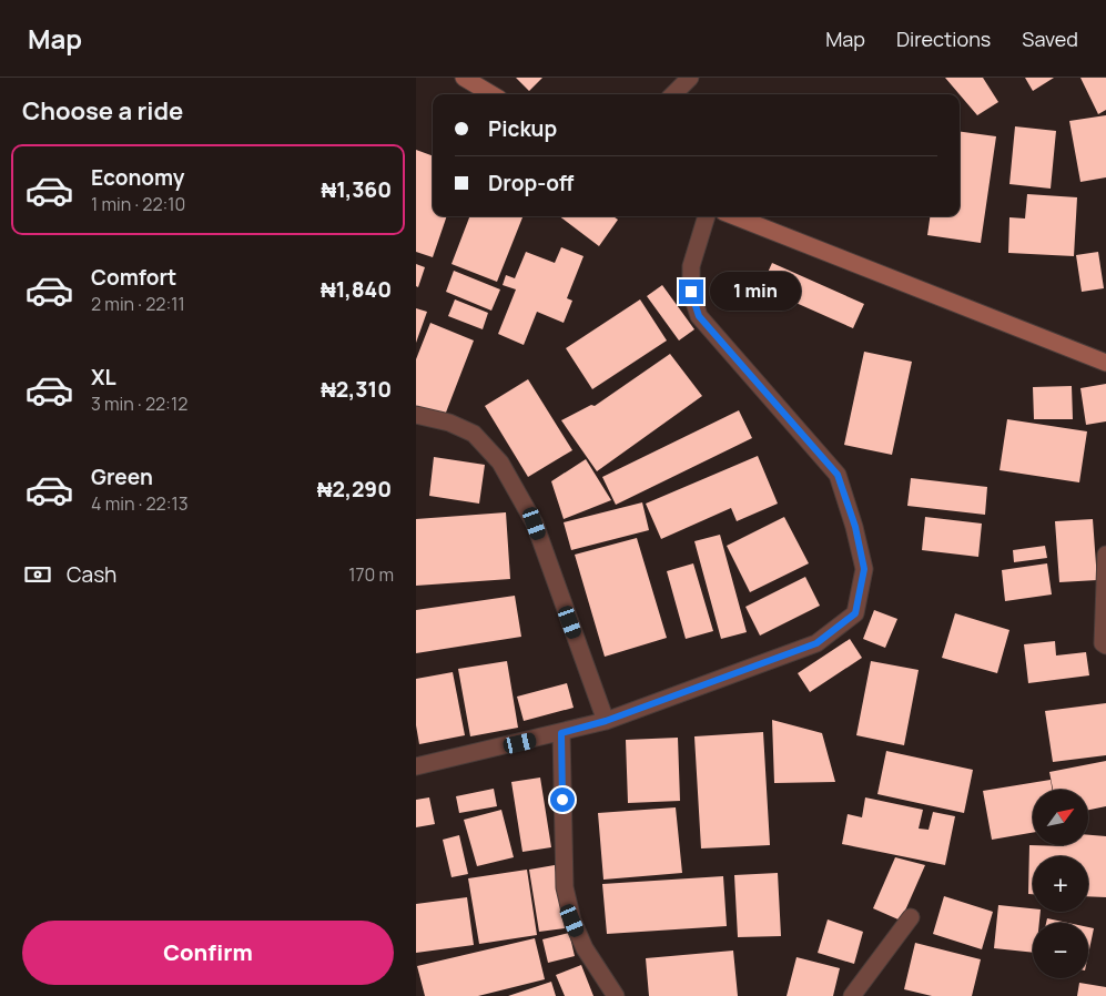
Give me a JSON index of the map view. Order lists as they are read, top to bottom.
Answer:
{
  "north": "top right",
  "page": {
    "header": "Map",
    "nav": ["Map", "Directions", "Saved"],
    "heading": "Choose a ride",
    "banner": ["Pickup", "Drop-off"],
    "list": [
      {
        "name": "Economy",
        "note": "1 min · 22:10",
        "value": "₦1,360"
      },
      {
        "name": "Comfort",
        "note": "2 min · 22:11",
        "value": "₦1,840"
      },
      {
        "name": "XL",
        "note": "3 min · 22:12",
        "value": "₦2,310"
      },
      {
        "name": "Green",
        "note": "4 min · 22:13",
        "value": "₦2,290"
      }
    ],
    "bubble": "1 min",
    "pay": ["Cash", "170 m"],
    "map_buttons": ["+", "−"],
    "buttons": "Confirm"
  }
}
